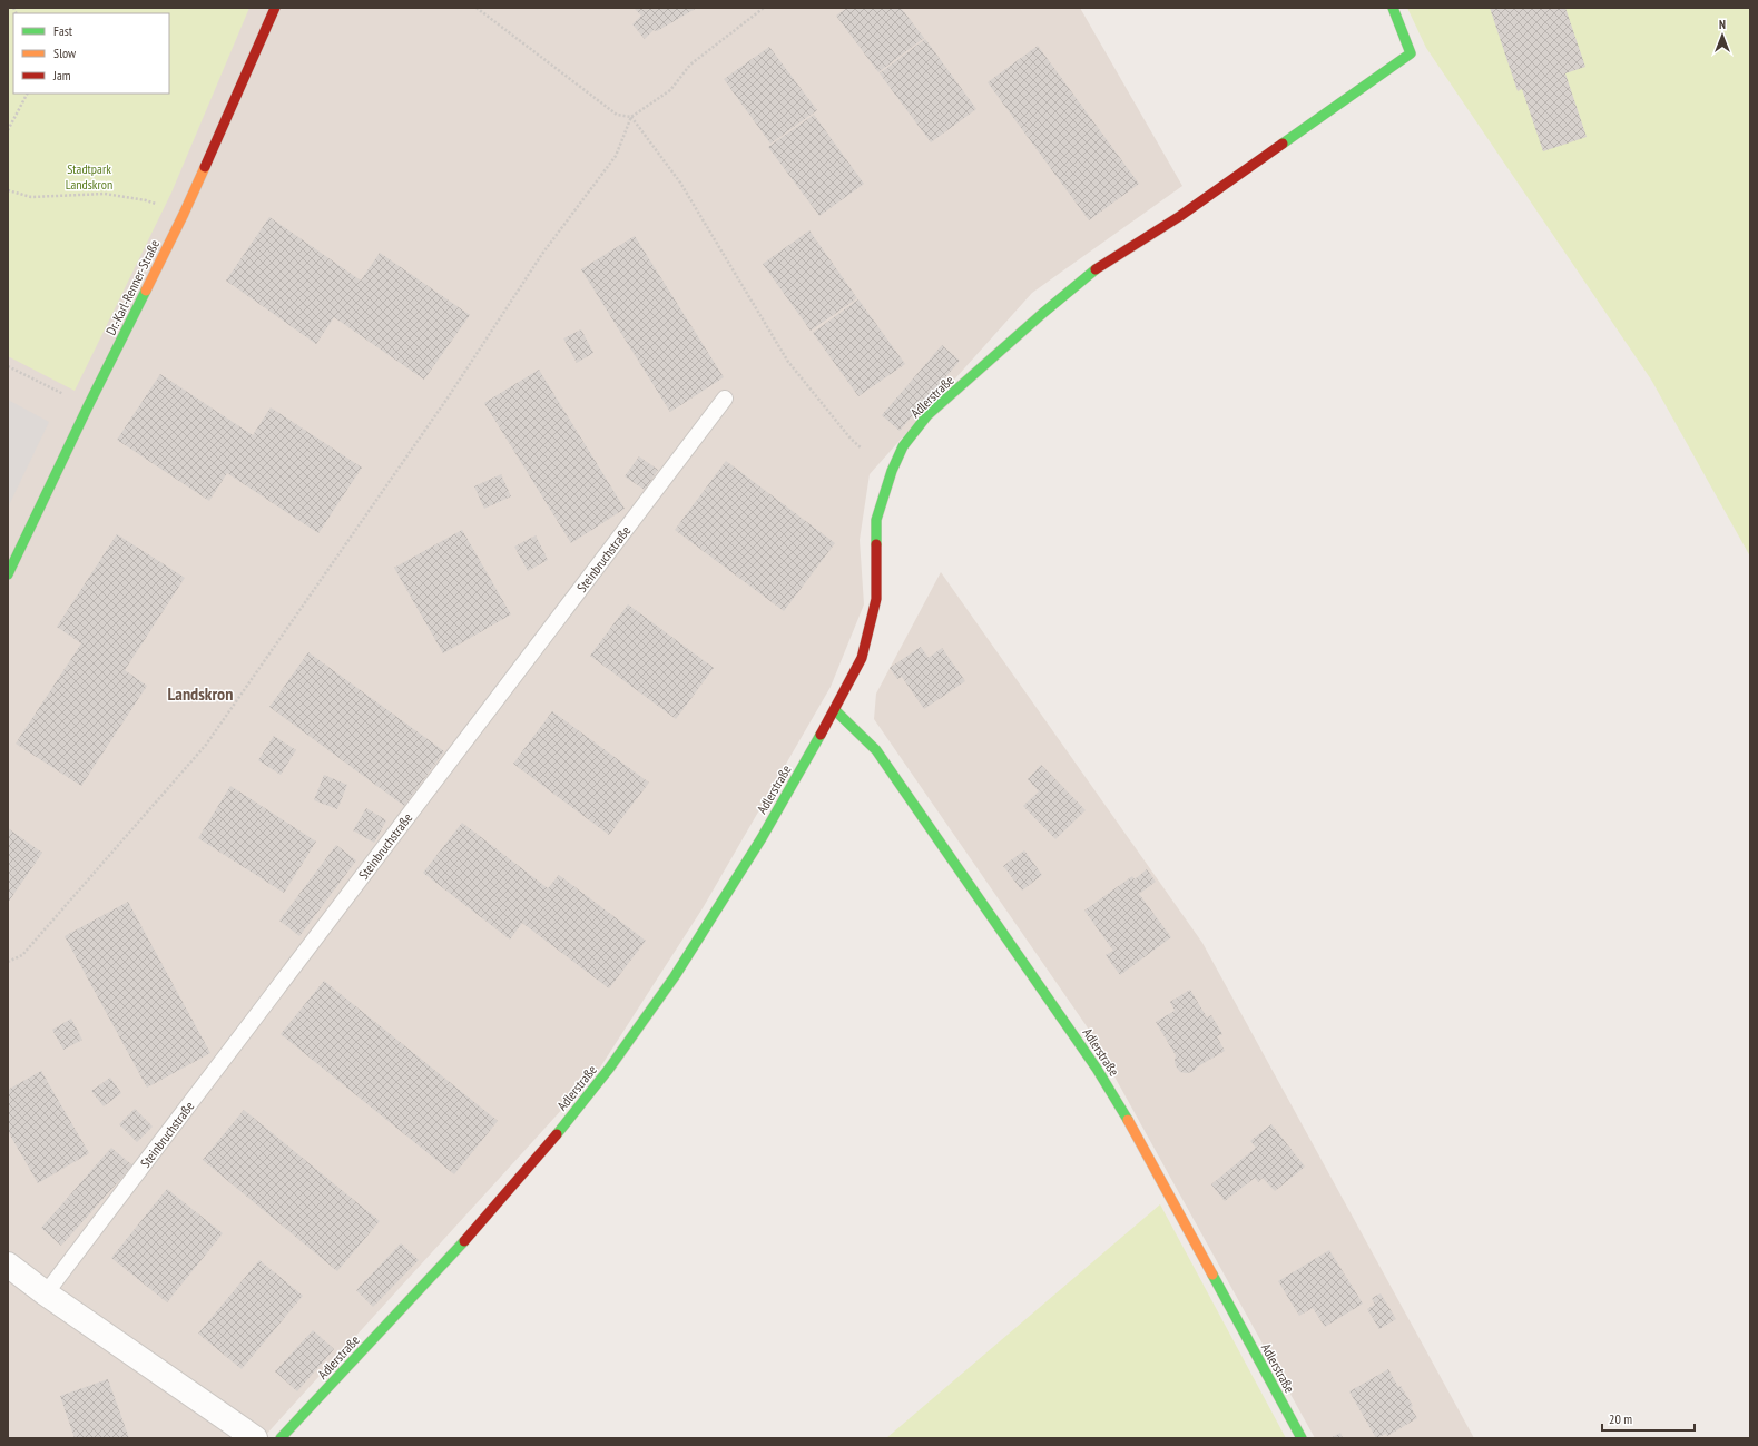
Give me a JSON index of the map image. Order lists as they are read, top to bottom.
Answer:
{
  "streets": {
    "street": ["Dr.-Karl-Renner-Straße", "Adlerstraße"],
    "lane": ["Steinbruchstraße"]
  },
  "districts": ["Landskron"],
  "parks": ["Stadtpark Landskron"],
  "legend": ["Fast", "Slow", "Jam"],
  "scale_bar": "20 m",
  "north": "top"
}
